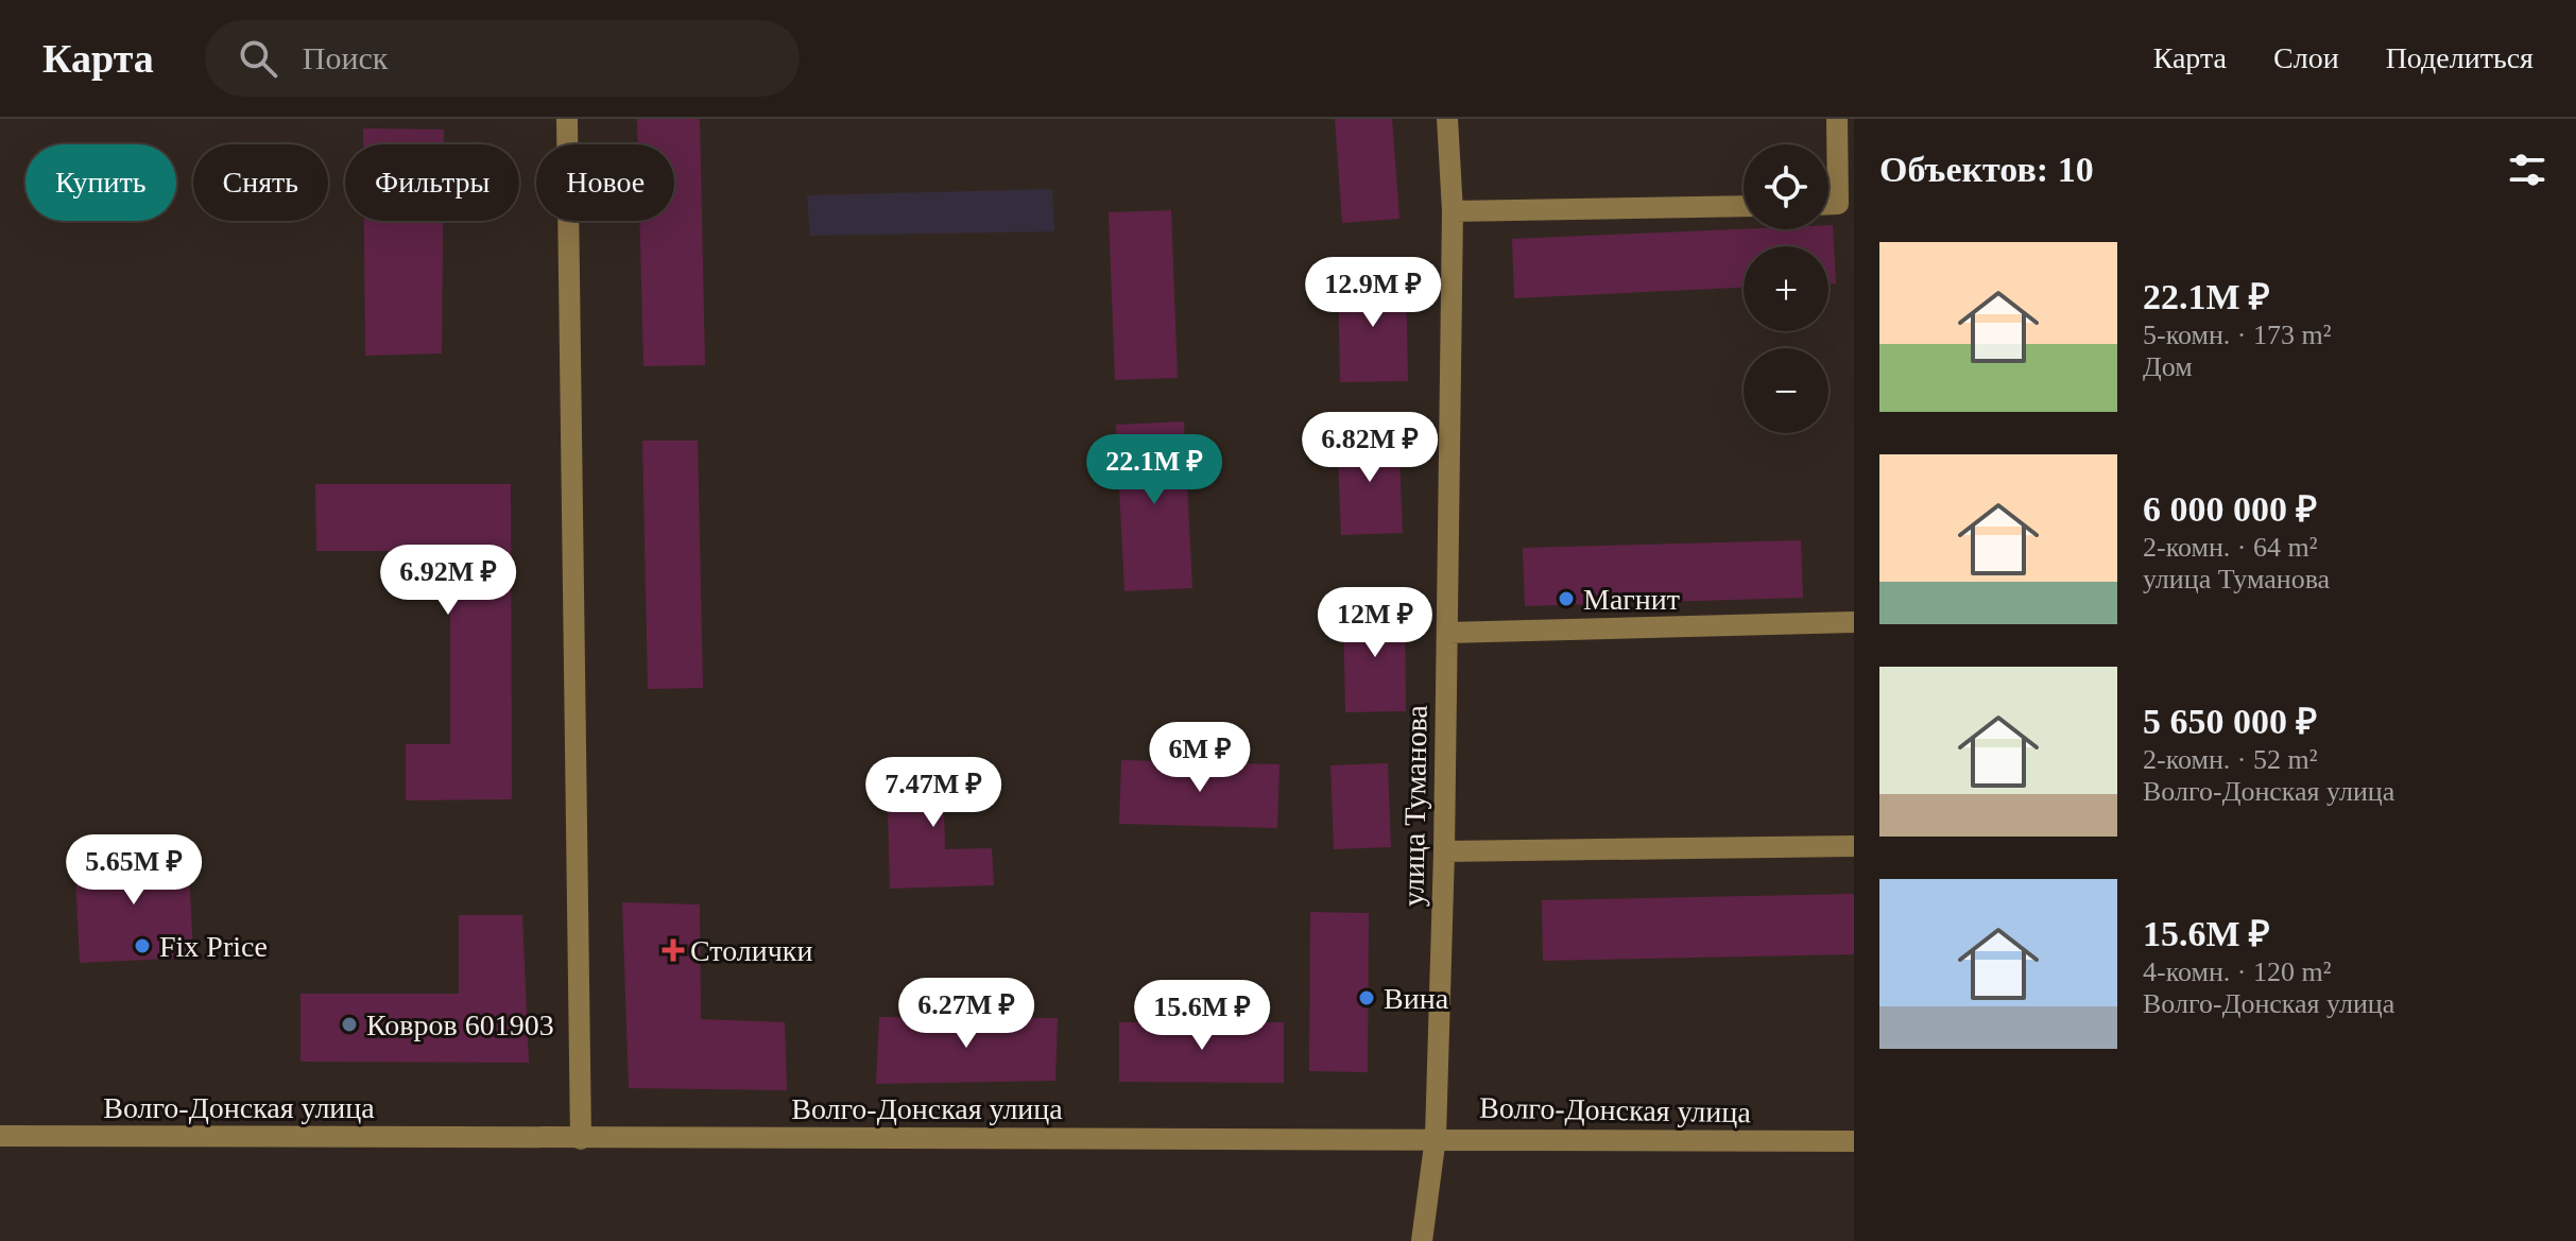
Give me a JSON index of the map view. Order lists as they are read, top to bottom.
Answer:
{
  "streets": {
    "street": ["улица Туманова", "Волго-Донская улица"]
  },
  "crossings": [
    ["улица Туманова", "Волго-Донская улица"]
  ],
  "places": {
    "other": [
      "Магнит",
      "Fix Price",
      "Вина",
      "Ковров 601903"
    ],
    "health": ["Столички"]
  },
  "page": {
    "header": "Карта",
    "search": "Поиск",
    "nav": ["Карта", "Слои", "Поделиться"],
    "heading": "Объектов: 10",
    "map_buttons": ["+", "−"],
    "chip": [
      "Купить",
      "Снять",
      "Фильтры",
      "Новое"
    ],
    "list": [
      {
        "name": "22.1M ₽",
        "note": "5-комн. · 173 m² · Дом"
      },
      {
        "name": "6 000 000 ₽",
        "note": "2-комн. · 64 m² · улица Туманова"
      },
      {
        "name": "5 650 000 ₽",
        "note": "2-комн. · 52 m² · Волго-Донская улица"
      },
      {
        "name": "15.6M ₽",
        "note": "4-комн. · 120 m² · Волго-Донская улица"
      }
    ],
    "price": [
      "12.9M ₽",
      "6.82M ₽",
      "22.1M ₽",
      "6.92M ₽",
      "12M ₽",
      "6M ₽",
      "7.47M ₽",
      "5.65M ₽",
      "6.27M ₽",
      "15.6M ₽"
    ]
  }
}
